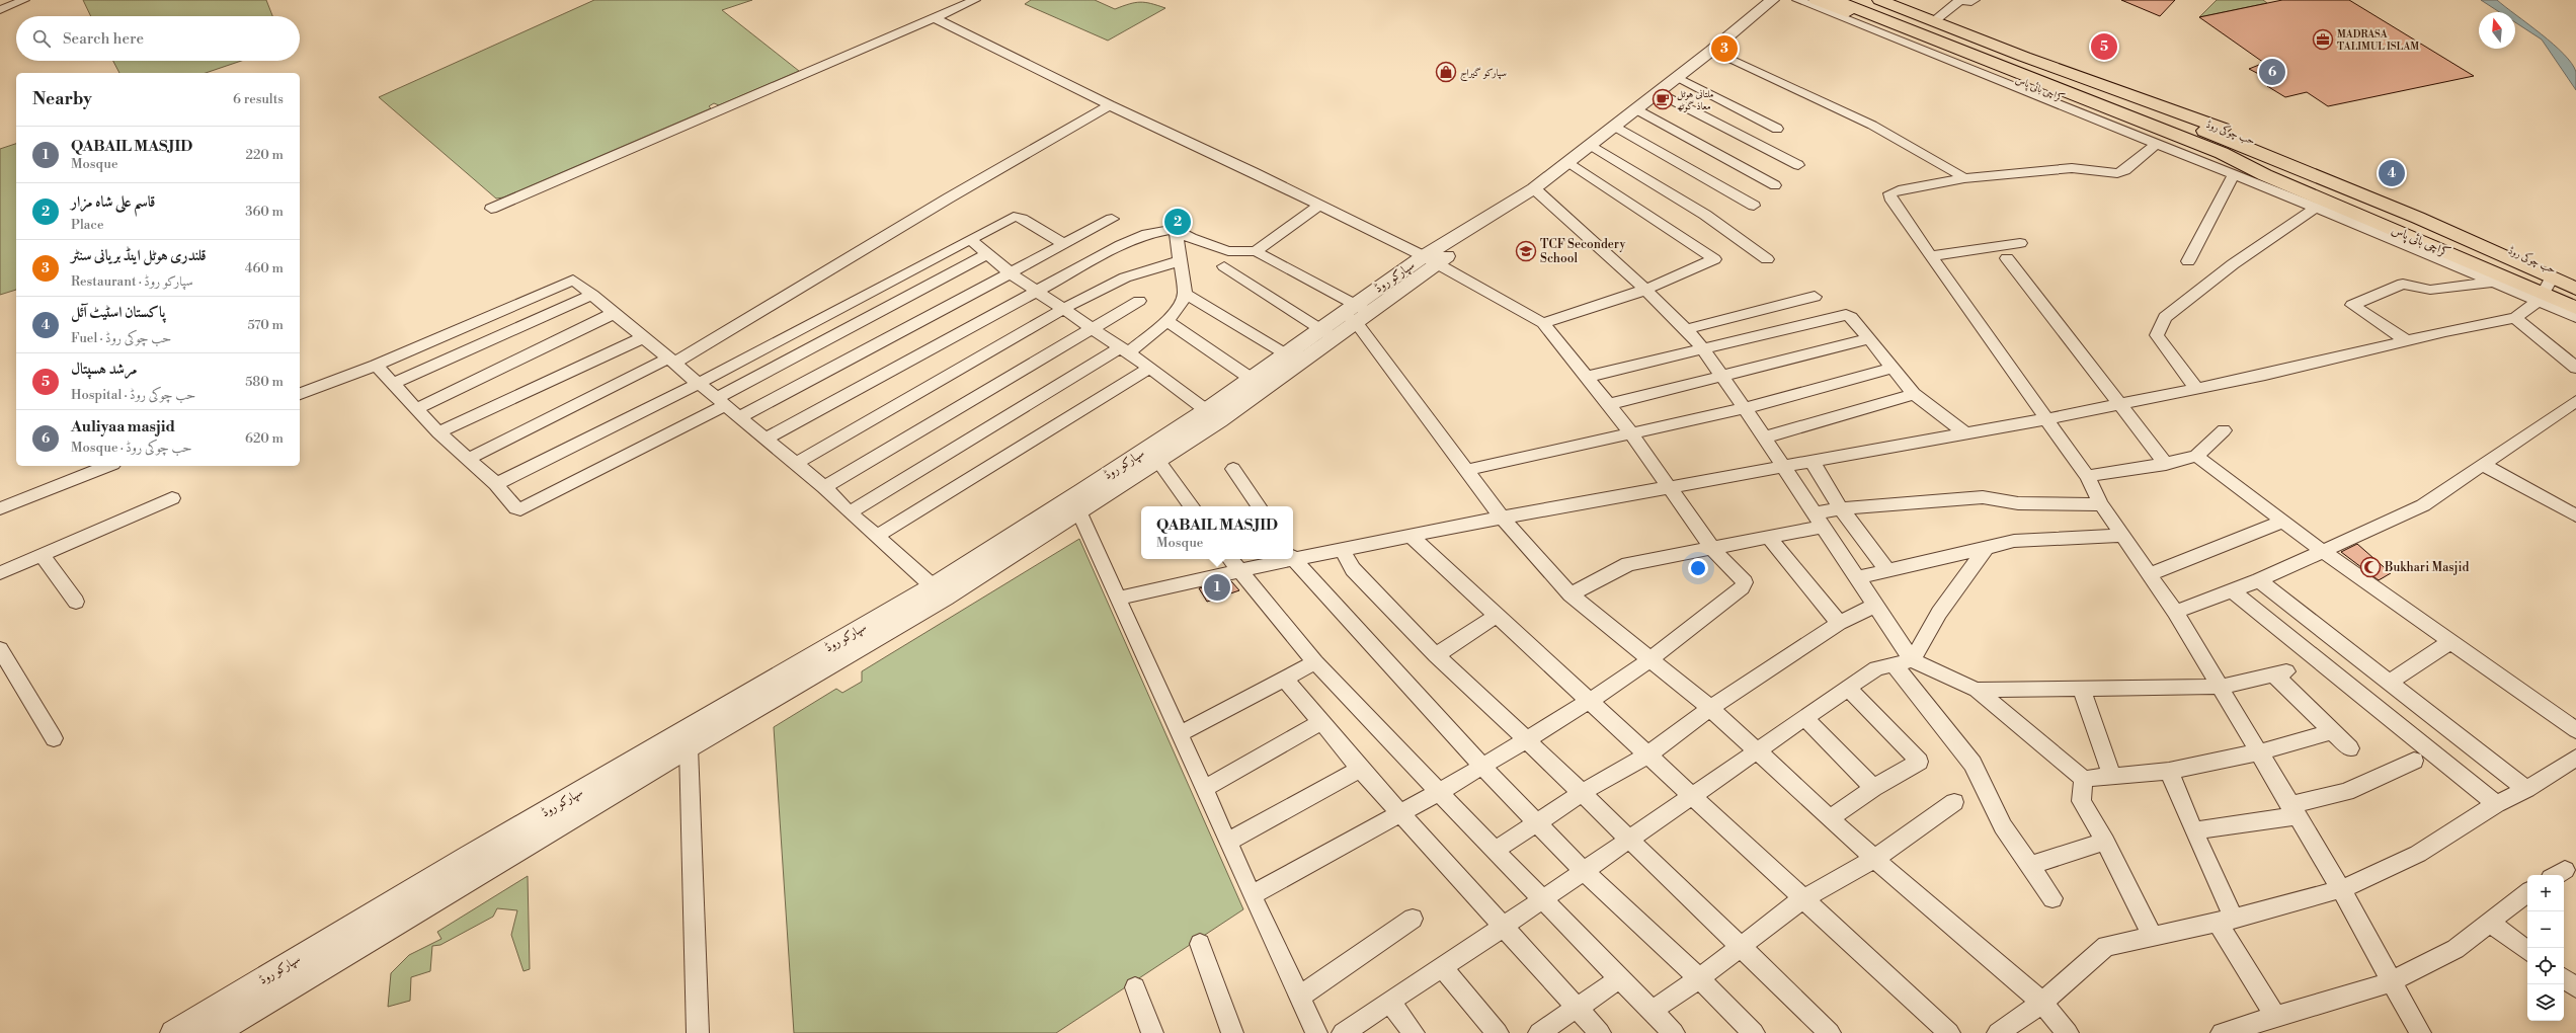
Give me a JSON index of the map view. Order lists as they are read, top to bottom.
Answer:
{
  "streets": {
    "highway": ["کراچی بائی پاس", "حب چوکی روڈ"],
    "street": ["سپارکو روڈ"]
  },
  "places": {
    "office": ["MADRASA TALIMUL ISLAM"],
    "shop": ["سپارکو گیراج"],
    "cafe": ["ملتانی ہوٹل معاذ گوٹھ"],
    "school or university": ["TCF Secondery School"],
    "mosque": ["Bukhari Masjid"]
  },
  "north": "top",
  "page": {
    "search": "Search here",
    "pins": [
      "5",
      "3",
      "6",
      "4",
      "2",
      "1"
    ],
    "heading": ["Nearby", "6 results"],
    "list": [
      {
        "mark": "1",
        "name": "QABAIL MASJID",
        "note": "Mosque",
        "value": "220 m"
      },
      {
        "mark": "2",
        "name": "قاسم علی شاہ مزار",
        "note": "Place",
        "value": "360 m"
      },
      {
        "mark": "3",
        "name": "قلندری ہوٹل اینڈ بریانی سنٹر",
        "note": "Restaurant · سپارکو روڈ",
        "value": "460 m"
      },
      {
        "mark": "4",
        "name": "پاکستان اسٹیٹ آئل",
        "note": "Fuel · حب چوکی روڈ",
        "value": "570 m"
      },
      {
        "mark": "5",
        "name": "مرشد ہسپتال",
        "note": "Hospital · حب چوکی روڈ",
        "value": "580 m"
      },
      {
        "mark": "6",
        "name": "Auliyaa masjid",
        "note": "Mosque · حب چوکی روڈ",
        "value": "620 m"
      }
    ],
    "popup": ["QABAIL MASJID", "Mosque"],
    "map_buttons": ["+", "−"]
  }
}
